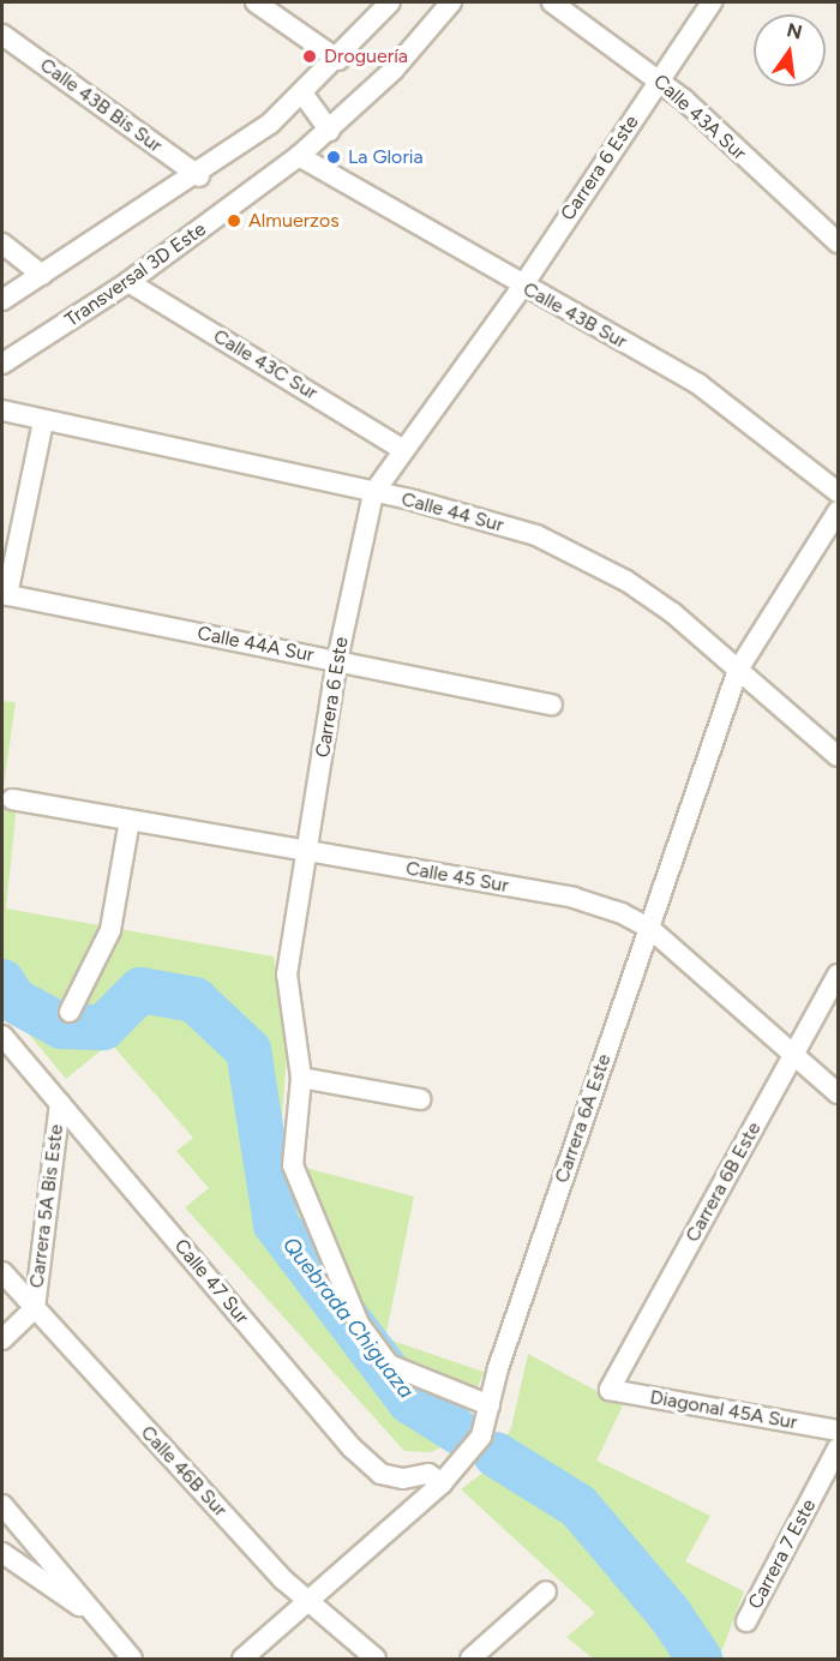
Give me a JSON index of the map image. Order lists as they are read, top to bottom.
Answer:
{
  "streets": {
    "street": [
      "Calle 43B Bis Sur",
      "Calle 43A Sur",
      "Carrera 6 Este",
      "Transversal 3D Este",
      "Calle 43B Sur",
      "Calle 43C Sur",
      "Calle 44 Sur",
      "Calle 44A Sur",
      "Calle 45 Sur",
      "Carrera 6A Este",
      "Carrera 6B Este",
      "Carrera 5A Bis Este",
      "Calle 47 Sur",
      "Diagonal 45A Sur",
      "Calle 46B Sur",
      "Carrera 7 Este"
    ]
  },
  "crossings": [
    ["Calle 43A Sur", "Carrera 6 Este"],
    ["Carrera 6 Este", "Calle 43B Sur"],
    ["Carrera 6 Este", "Calle 43C Sur"],
    ["Carrera 6 Este", "Calle 44 Sur"],
    ["Carrera 6 Este", "Calle 44A Sur"],
    ["Carrera 6 Este", "Calle 45 Sur"],
    ["Carrera 6 Este", "Carrera 6A Este"],
    ["Transversal 3D Este", "Calle 43B Sur"],
    ["Transversal 3D Este", "Calle 43C Sur"],
    ["Calle 44 Sur", "Carrera 6A Este"],
    ["Calle 45 Sur", "Carrera 6A Este"],
    ["Calle 45 Sur", "Carrera 6B Este"],
    ["Carrera 6A Este", "Calle 47 Sur"],
    ["Carrera 6A Este", "Calle 46B Sur"],
    ["Carrera 6B Este", "Diagonal 45A Sur"],
    ["Carrera 5A Bis Este", "Calle 47 Sur"],
    ["Carrera 5A Bis Este", "Calle 46B Sur"]
  ],
  "water": ["Quebrada Chiguaza"],
  "places": ["Droguería", "La Gloria", "Almuerzos"],
  "north": "top"
}
